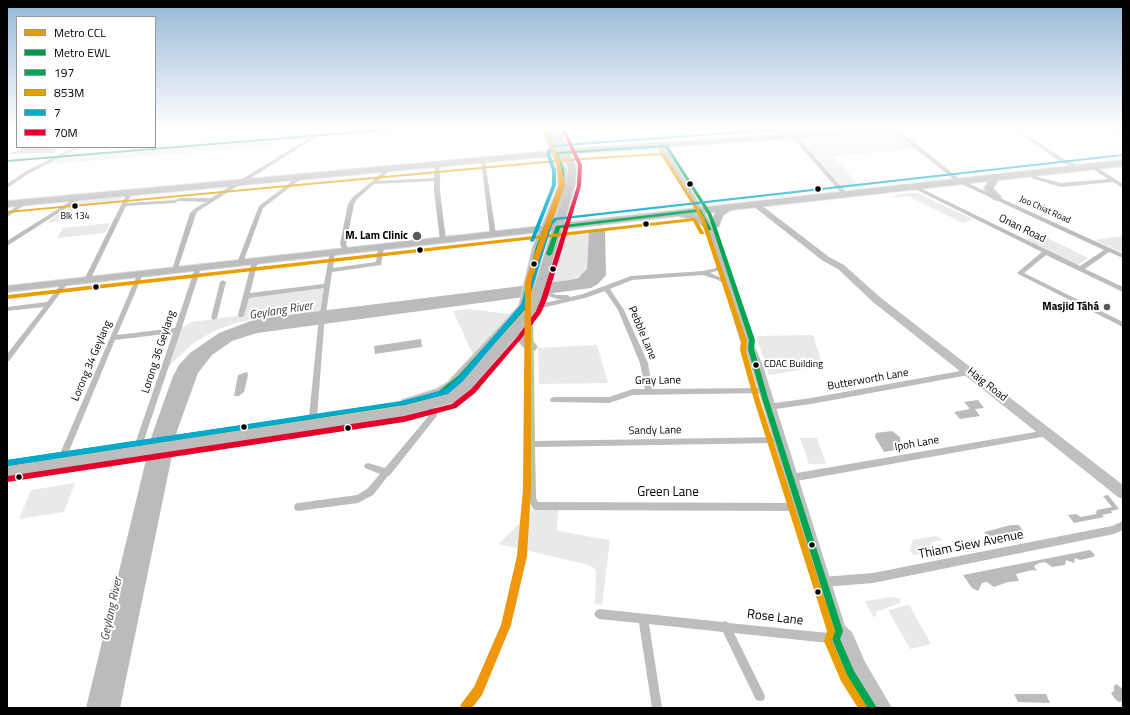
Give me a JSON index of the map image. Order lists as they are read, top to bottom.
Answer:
{
  "streets": {
    "main road": ["Haig Road"],
    "street": [
      "Joo Chiat Road",
      "Onan Road",
      "Pebble Lane",
      "Lorong 36 Geylang",
      "Lorong 34 Geylang",
      "Butterworth Lane",
      "Gray Lane",
      "Sandy Lane",
      "Ipoh Lane",
      "Green Lane",
      "Thiam Siew Avenue",
      "Rose Lane"
    ]
  },
  "crossings": [
    ["Pebble Lane", "Gray Lane"],
    ["Butterworth Lane", "Haig Road"],
    ["Haig Road", "Ipoh Lane"],
    ["Sandy Lane", "Green Lane"]
  ],
  "water": ["Geylang River"],
  "places": [
    "Blk 134",
    "M. Lam Clinic",
    "Masjid Táhá",
    "CDAC Building"
  ],
  "lines": [
    "metro line CCL",
    "transit line 197",
    "transit line 853M",
    "transit line 7",
    "transit line 70M"
  ],
  "legend": [
    "Metro CCL",
    "Metro EWL",
    "197",
    "853M",
    "7",
    "70M"
  ]
}
